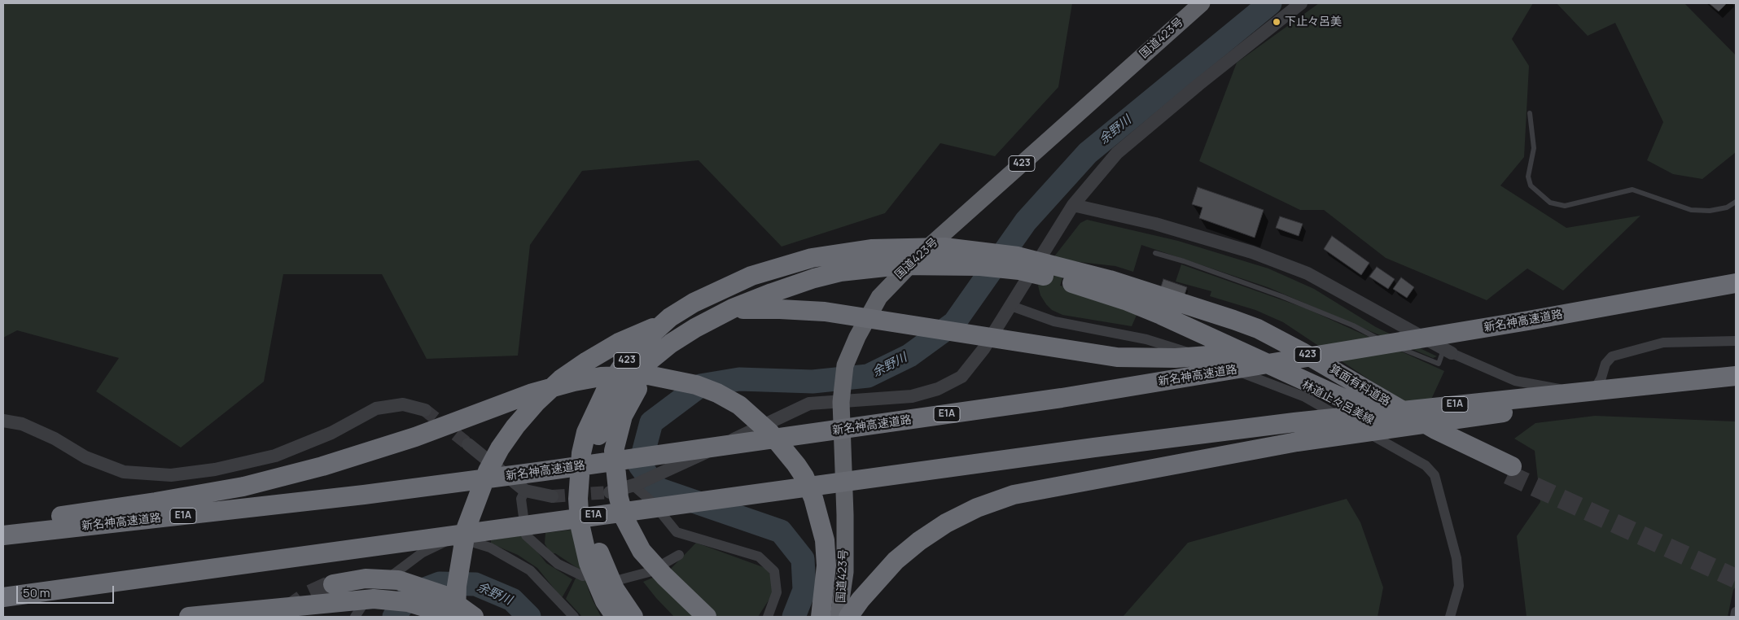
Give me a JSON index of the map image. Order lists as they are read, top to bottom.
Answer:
{
  "streets": {
    "highway": [
      "国道423号",
      "423",
      "新名神高速道路",
      "箕面有料道路",
      "E1A"
    ],
    "street": ["林道止々呂美線"]
  },
  "crossings": [
    ["423", "箕面有料道路"]
  ],
  "water": ["余野川"],
  "places": ["下止々呂美"],
  "scale_bar": "50 m"
}
